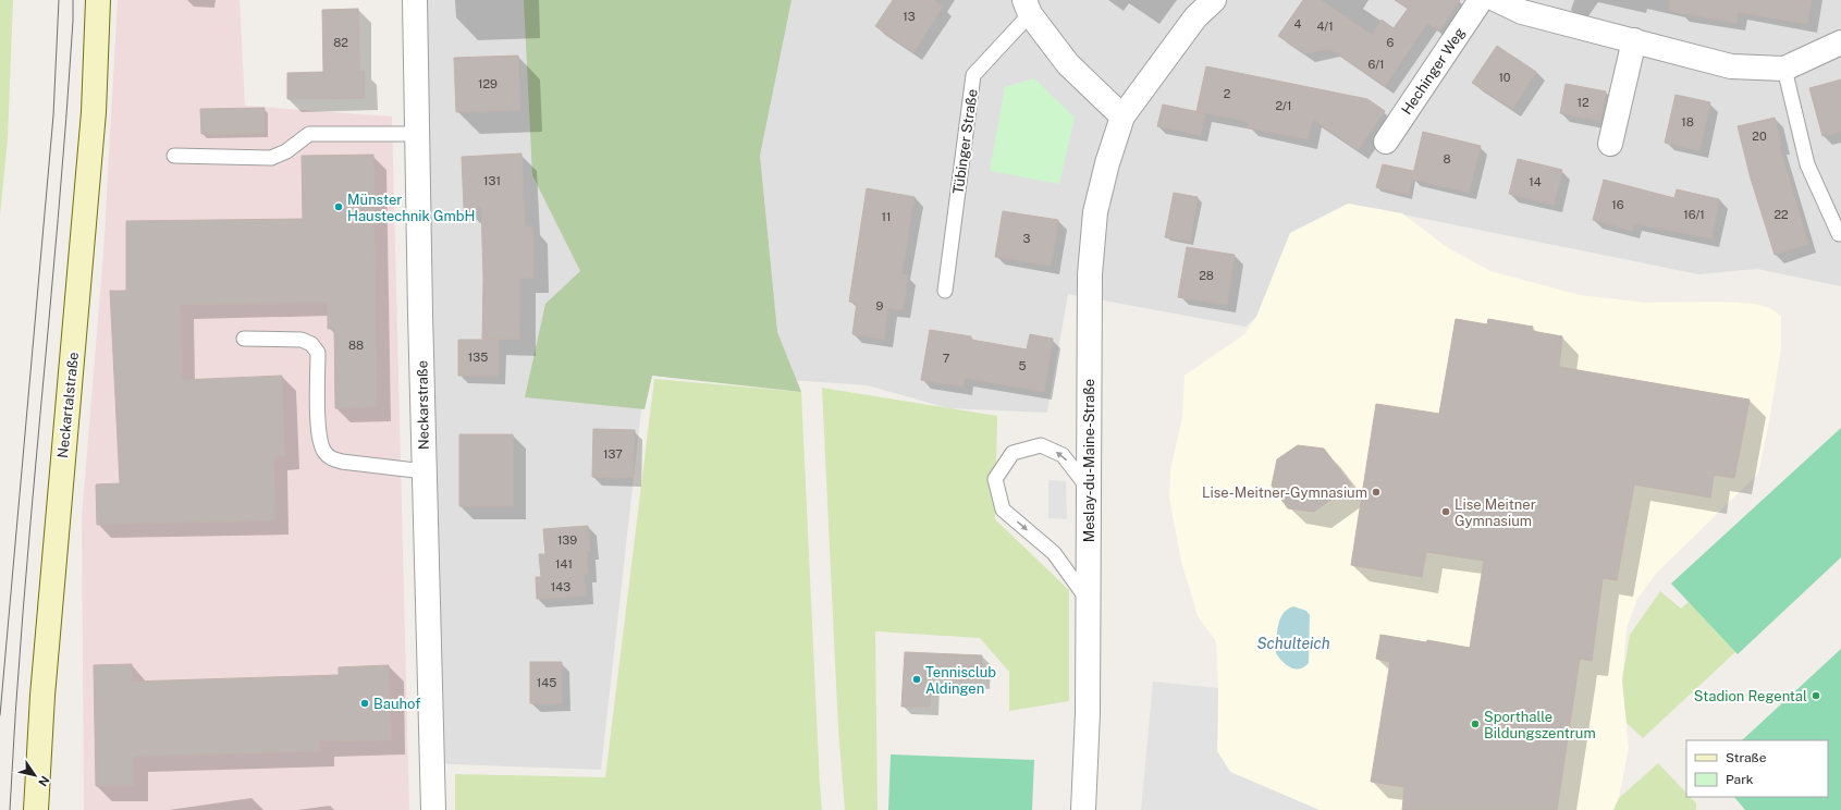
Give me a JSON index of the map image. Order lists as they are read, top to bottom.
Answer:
{
  "streets": {
    "main road": ["Neckartalstraße"],
    "street": [
      "Hechinger Weg",
      "Tübinger Straße",
      "Neckarstraße",
      "Meslay-du-Maine-Straße"
    ]
  },
  "crossings": [
    ["Tübinger Straße", "Meslay-du-Maine-Straße"]
  ],
  "water": ["Schulteich"],
  "places": [
    "Münster Haustechnik GmbH",
    "Lise-Meitner-Gymnasium",
    "Lise Meitner Gymnasium",
    "Tennisclub Aldingen",
    "Stadion Regental",
    "Bauhof",
    "Sporthalle Bildungszentrum"
  ],
  "house_numbers": [
    "13",
    "4",
    "4/1",
    "82",
    "6",
    "6/1",
    "10",
    "129",
    "2",
    "12",
    "2/1",
    "18",
    "20",
    "8",
    "131",
    "14",
    "16",
    "16/1",
    "22",
    "11",
    "3",
    "28",
    "9",
    "88",
    "135",
    "7",
    "5",
    "137",
    "139",
    "141",
    "143",
    "145"
  ],
  "legend": ["Straße", "Park"],
  "north": "bottom right"
}
